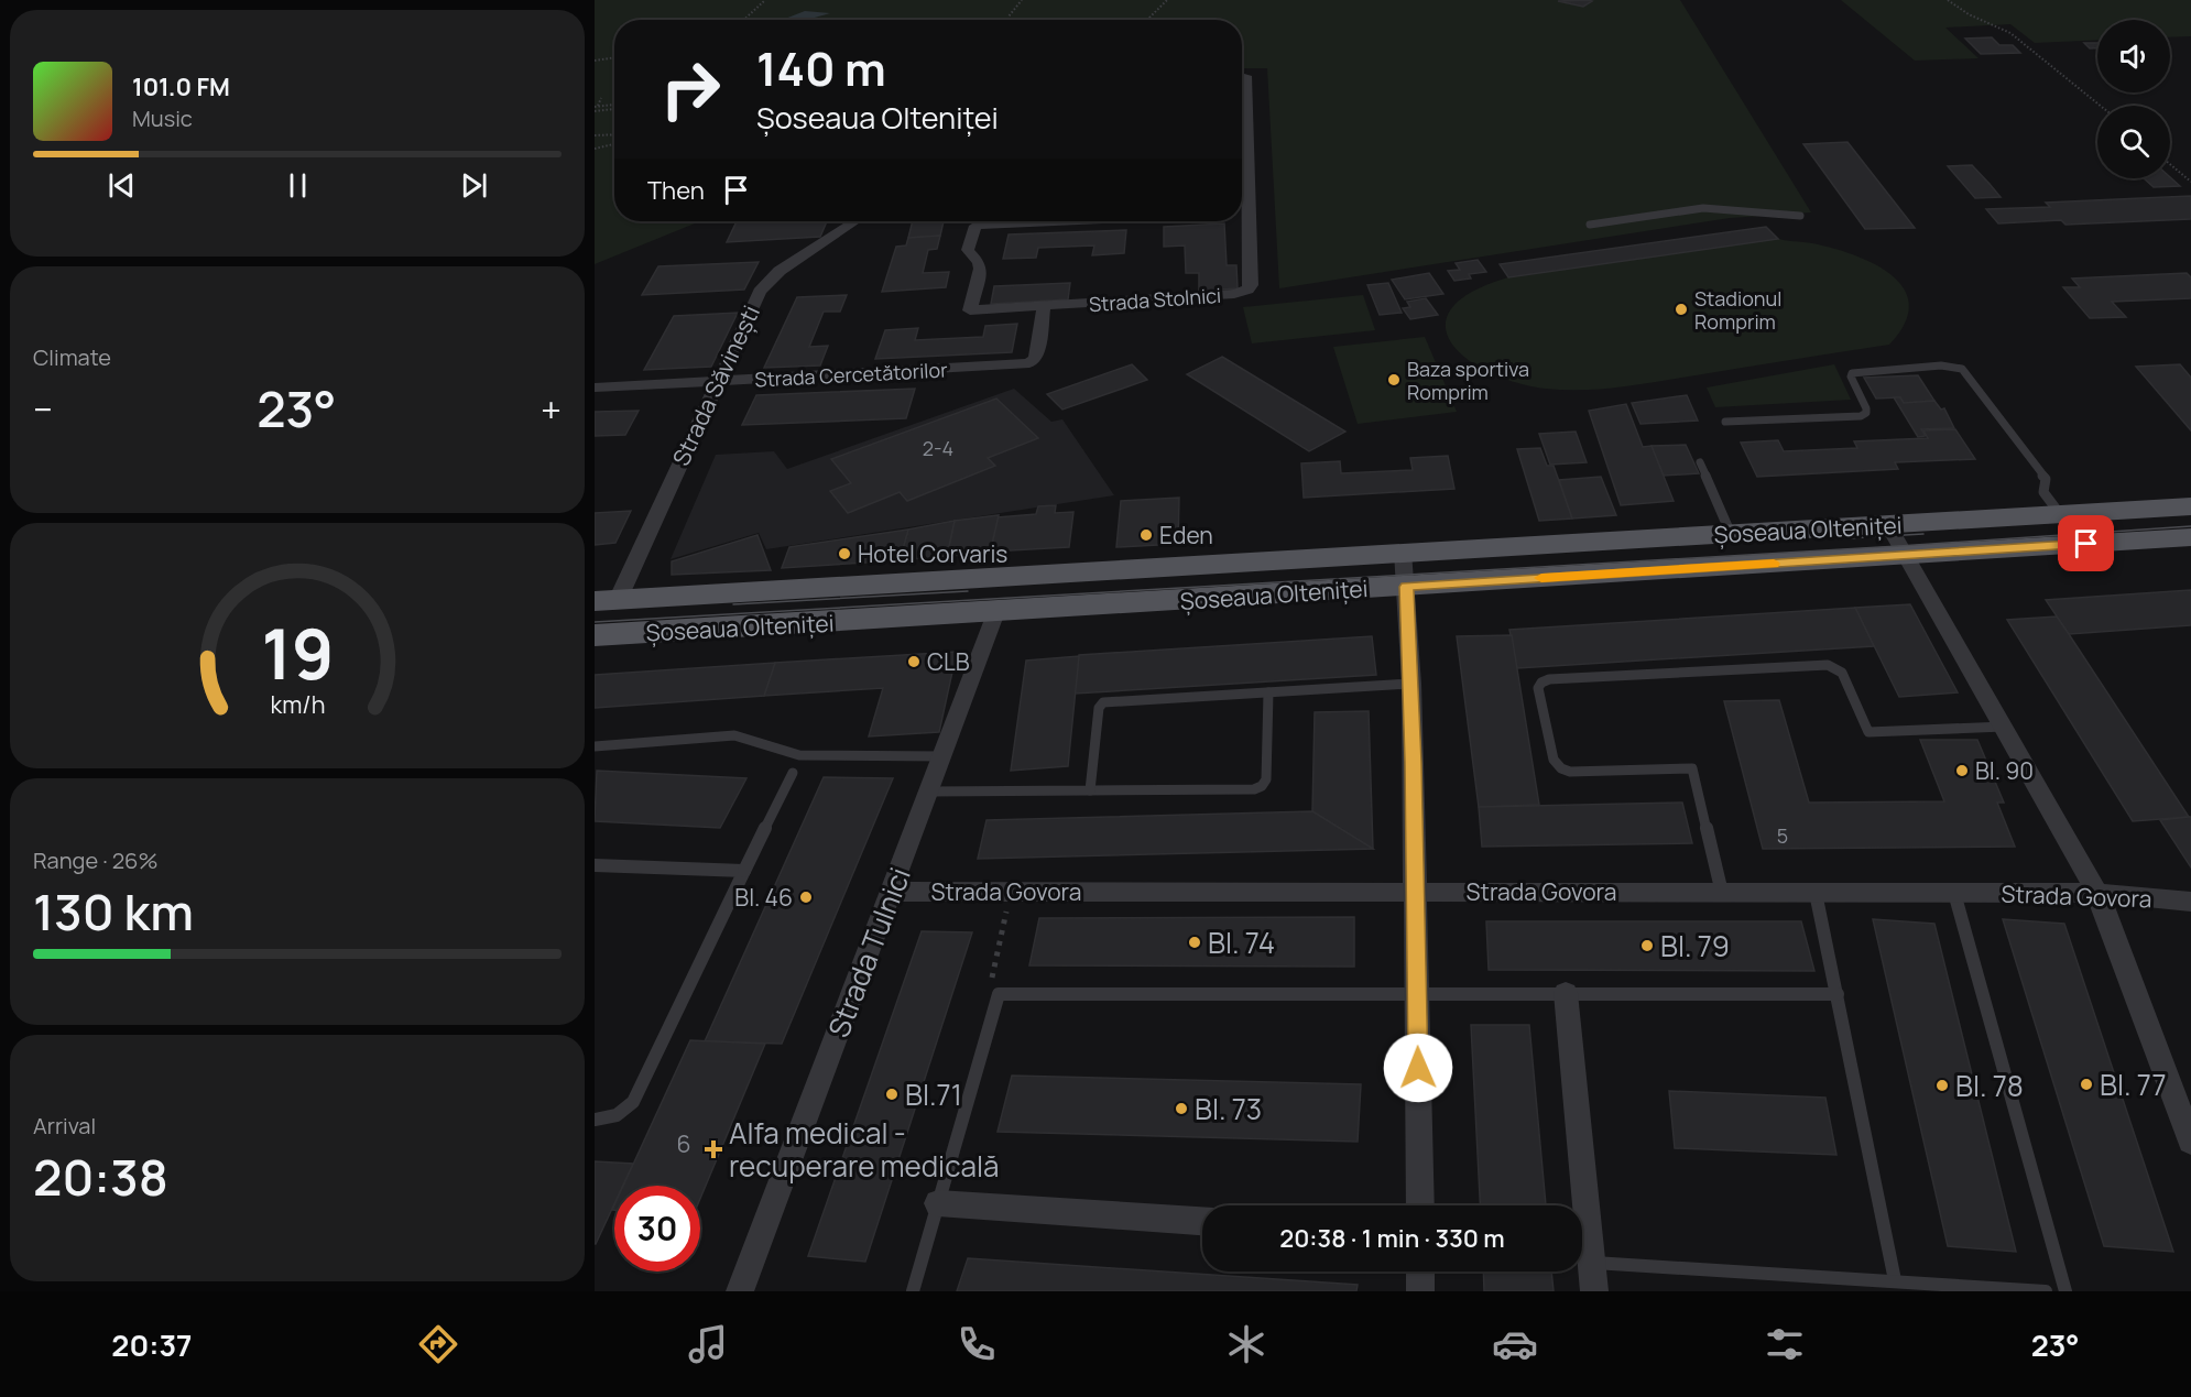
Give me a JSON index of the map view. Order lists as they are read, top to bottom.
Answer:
{
  "streets": {
    "main road": ["Șoseaua Olteniței"],
    "street": [
      "Strada Stolnici",
      "Strada Cercetătorilor",
      "Strada Săvinești",
      "Strada Govora",
      "Strada Tulnici"
    ]
  },
  "crossings": [
    ["Strada Stolnici", "Strada Cercetătorilor"],
    ["Strada Cercetătorilor", "Strada Săvinești"],
    ["Strada Săvinești", "Șoseaua Olteniței"],
    ["Șoseaua Olteniței", "Strada Tulnici"],
    ["Strada Govora", "Strada Tulnici"]
  ],
  "places": {
    "other": [
      "Stadionul Romprim",
      "Baza sportiva Romprim",
      "Eden",
      "Hotel Corvaris",
      "CLB",
      "Bl. 90",
      "Bl. 46",
      "Bl. 74",
      "Bl. 79",
      "Bl. 77",
      "Bl. 78",
      "Bl.71",
      "Bl. 73"
    ],
    "health": ["Alfa medical - recuperare medicală"]
  },
  "house_numbers": ["2-4", "5", "6"],
  "page": {
    "turn": ["140 m", "Șoseaua Olteniței"],
    "song": ["101.0 FM", "Music"],
    "then": "Then",
    "tile": [
      "Climate",
      ["Range · 26%", "130 km"],
      ["Arrival", "20:38"]
    ],
    "heat": ["−", "23°", "+"],
    "limit": "30",
    "trip": "20:38 · 1 min · 330 m",
    "tabs": ["20:37", "23°"],
    "gauge": ["19", "km/h"]
  }
}
